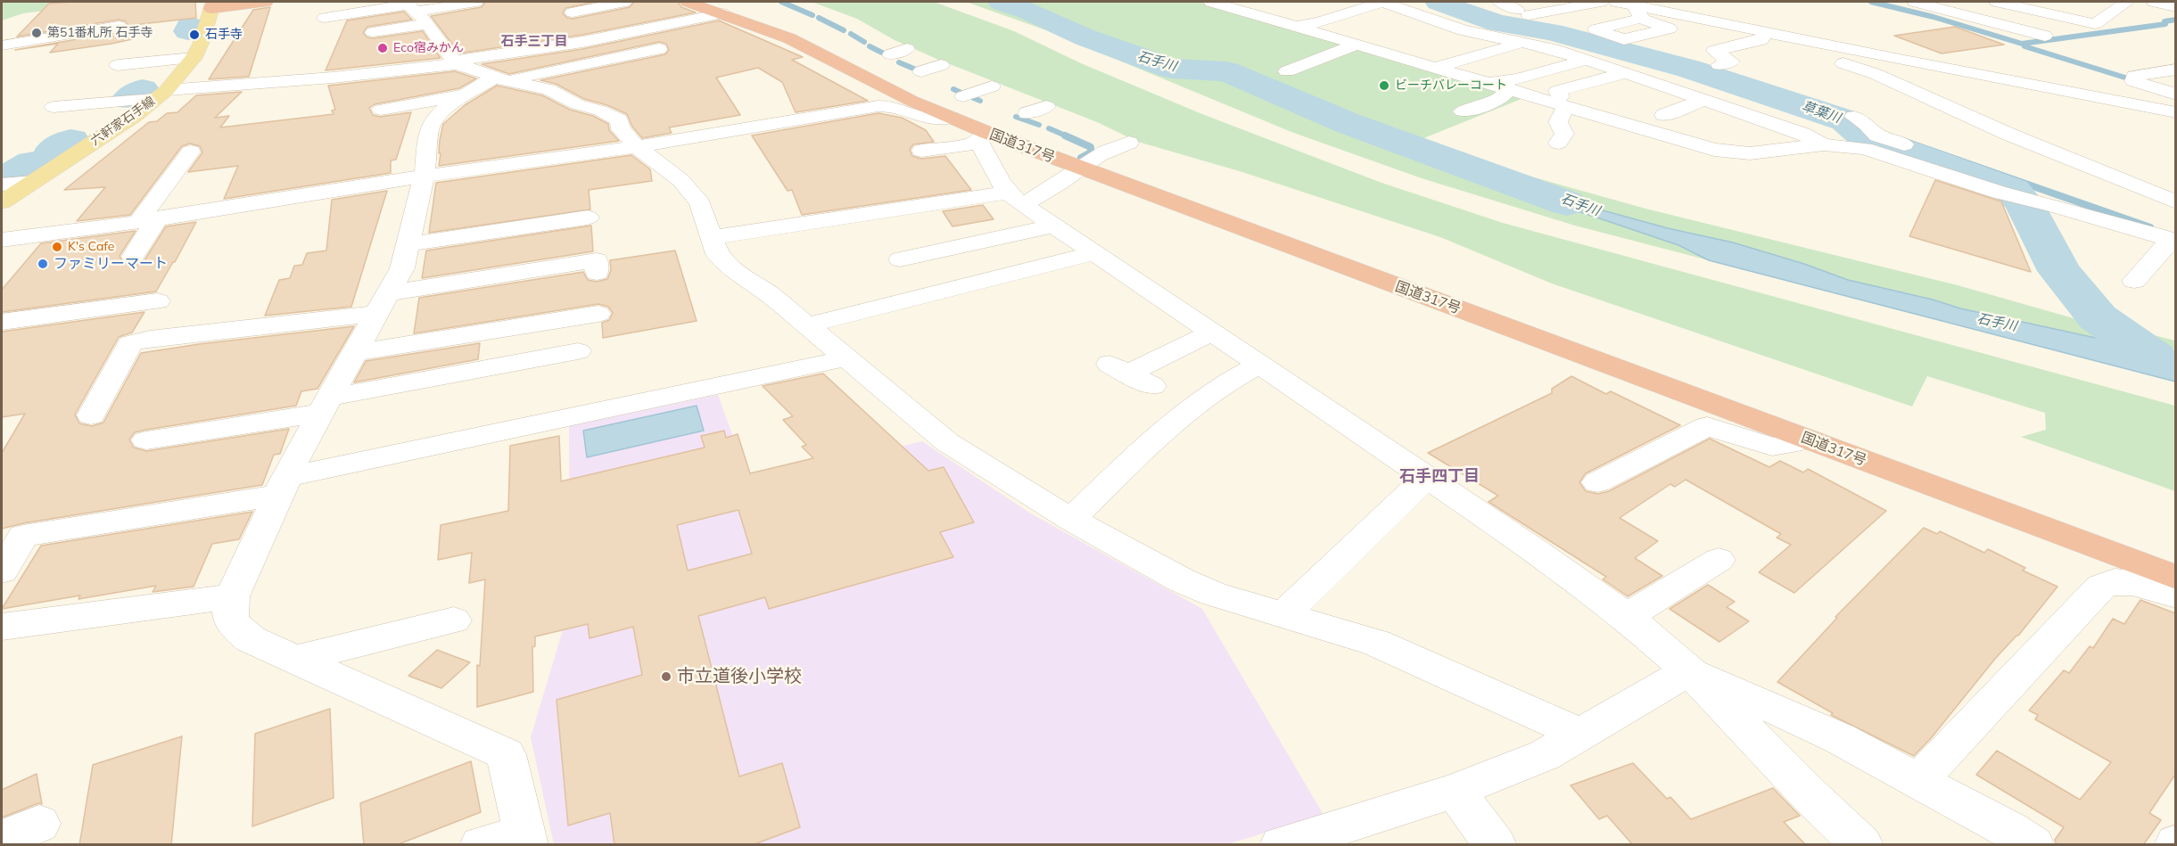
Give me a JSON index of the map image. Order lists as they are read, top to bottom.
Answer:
{
  "streets": {
    "highway": ["国道317号"],
    "main road": ["六軒家石手線"]
  },
  "districts": ["石手三丁目", "石手四丁目"],
  "water": ["石手川", "草葉川"],
  "places": [
    "第51番札所 石手寺",
    "石手寺",
    "Eco宿みかん",
    "ビーチバレーコート",
    "K's Cafe",
    "ファミリーマート",
    "市立道後小学校"
  ]
}
